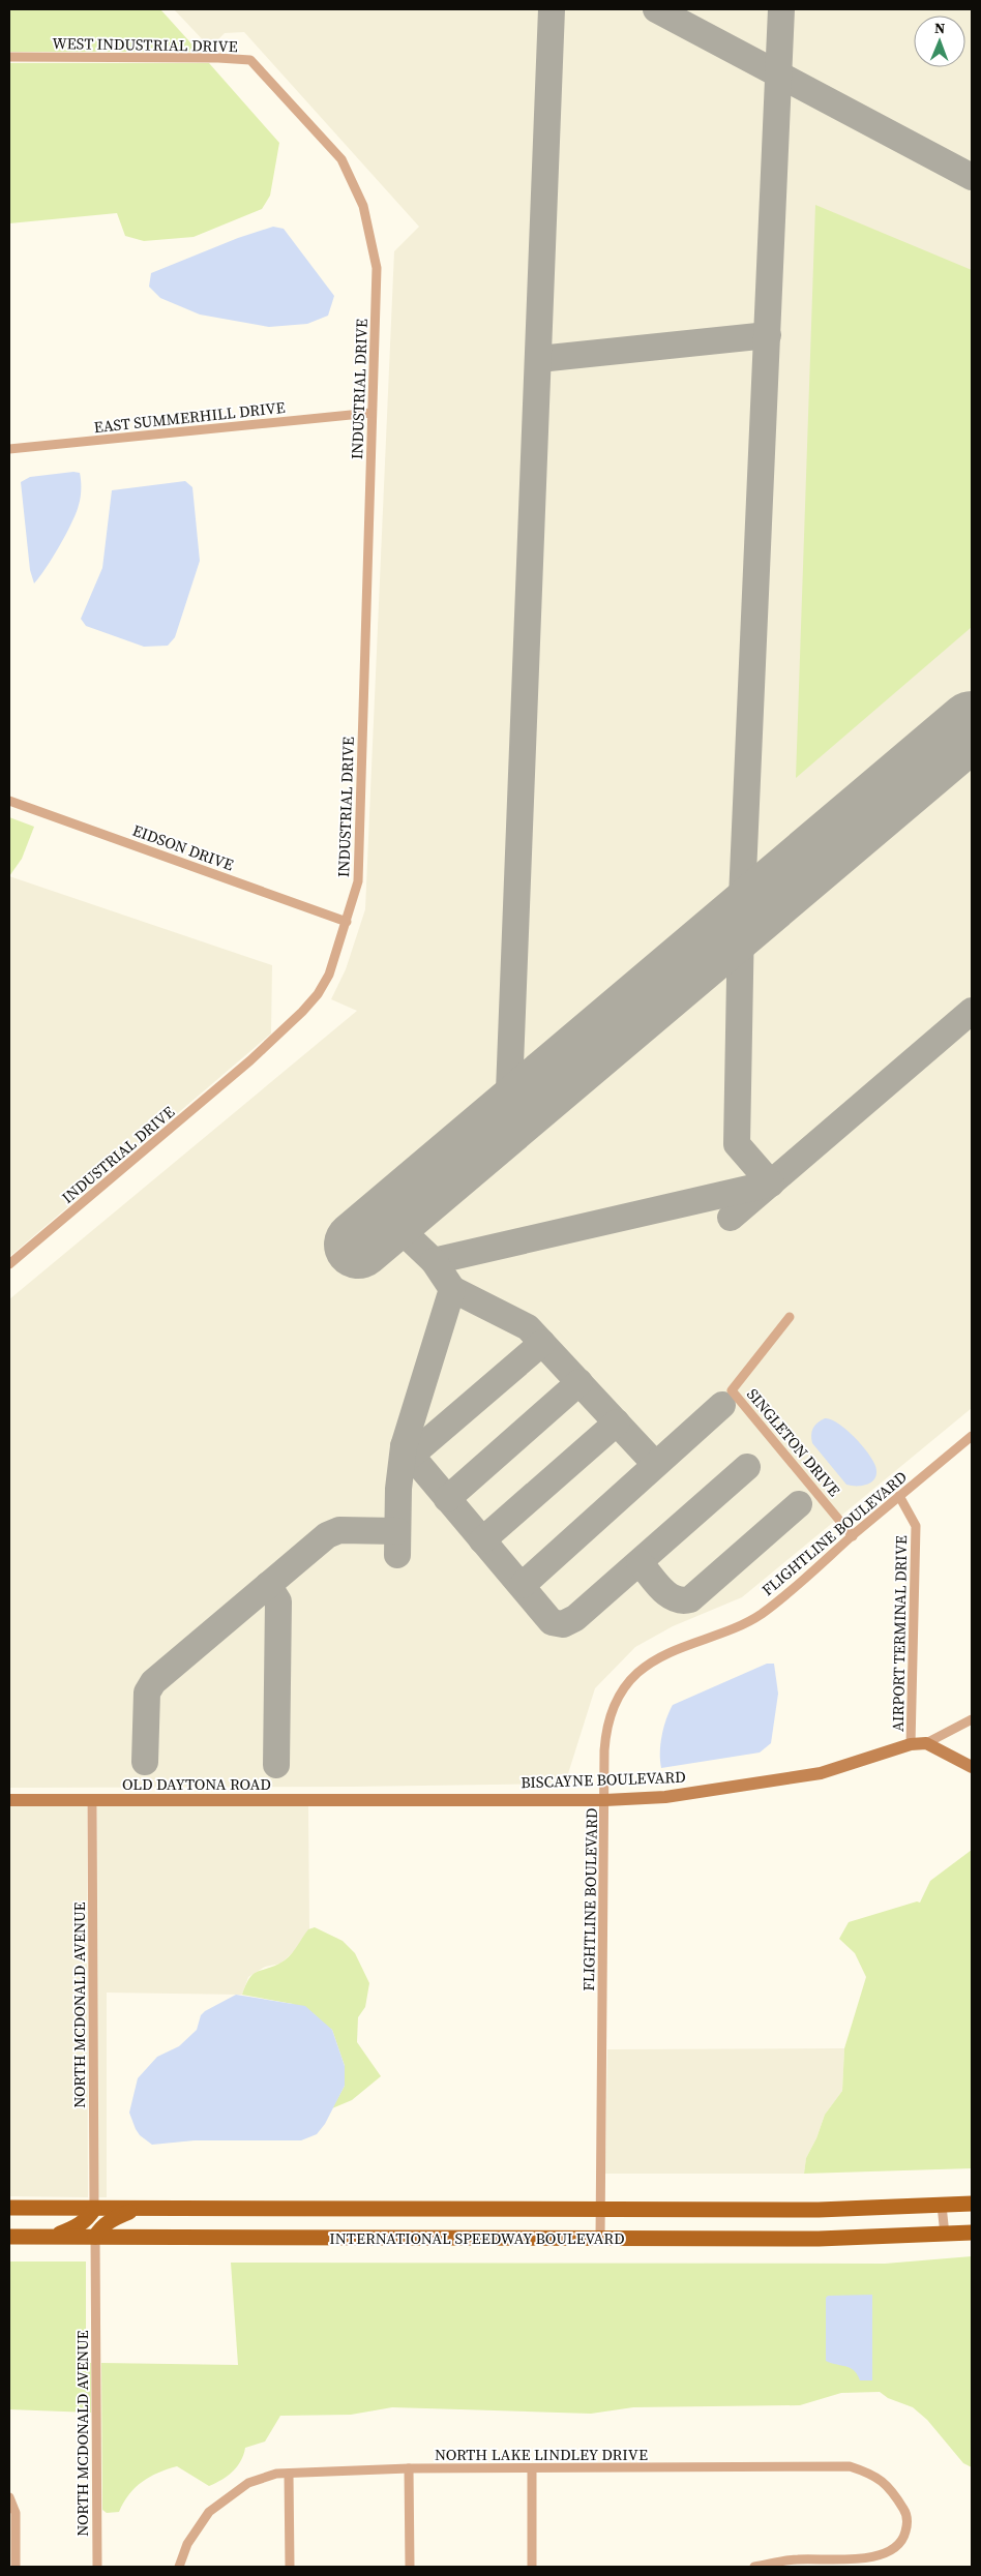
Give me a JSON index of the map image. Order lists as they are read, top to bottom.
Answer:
{
  "streets": {
    "main road": ["INTERNATIONAL SPEEDWAY BOULEVARD"],
    "street": [
      "WEST INDUSTRIAL DRIVE",
      "INDUSTRIAL DRIVE",
      "EAST SUMMERHILL DRIVE",
      "EIDSON DRIVE",
      "SINGLETON DRIVE",
      "FLIGHTLINE BOULEVARD",
      "AIRPORT TERMINAL DRIVE",
      "BISCAYNE BOULEVARD",
      "OLD DAYTONA ROAD",
      "NORTH MCDONALD AVENUE",
      "NORTH LAKE LINDLEY DRIVE"
    ]
  },
  "crossings": [
    ["WEST INDUSTRIAL DRIVE", "INDUSTRIAL DRIVE"],
    ["INDUSTRIAL DRIVE", "EAST SUMMERHILL DRIVE"],
    ["INDUSTRIAL DRIVE", "EIDSON DRIVE"],
    ["SINGLETON DRIVE", "FLIGHTLINE BOULEVARD"],
    ["FLIGHTLINE BOULEVARD", "AIRPORT TERMINAL DRIVE"],
    ["FLIGHTLINE BOULEVARD", "BISCAYNE BOULEVARD"],
    ["FLIGHTLINE BOULEVARD", "INTERNATIONAL SPEEDWAY BOULEVARD"],
    ["AIRPORT TERMINAL DRIVE", "BISCAYNE BOULEVARD"],
    ["BISCAYNE BOULEVARD", "OLD DAYTONA ROAD"],
    ["OLD DAYTONA ROAD", "NORTH MCDONALD AVENUE"],
    ["NORTH MCDONALD AVENUE", "INTERNATIONAL SPEEDWAY BOULEVARD"]
  ],
  "north": "top"
}
